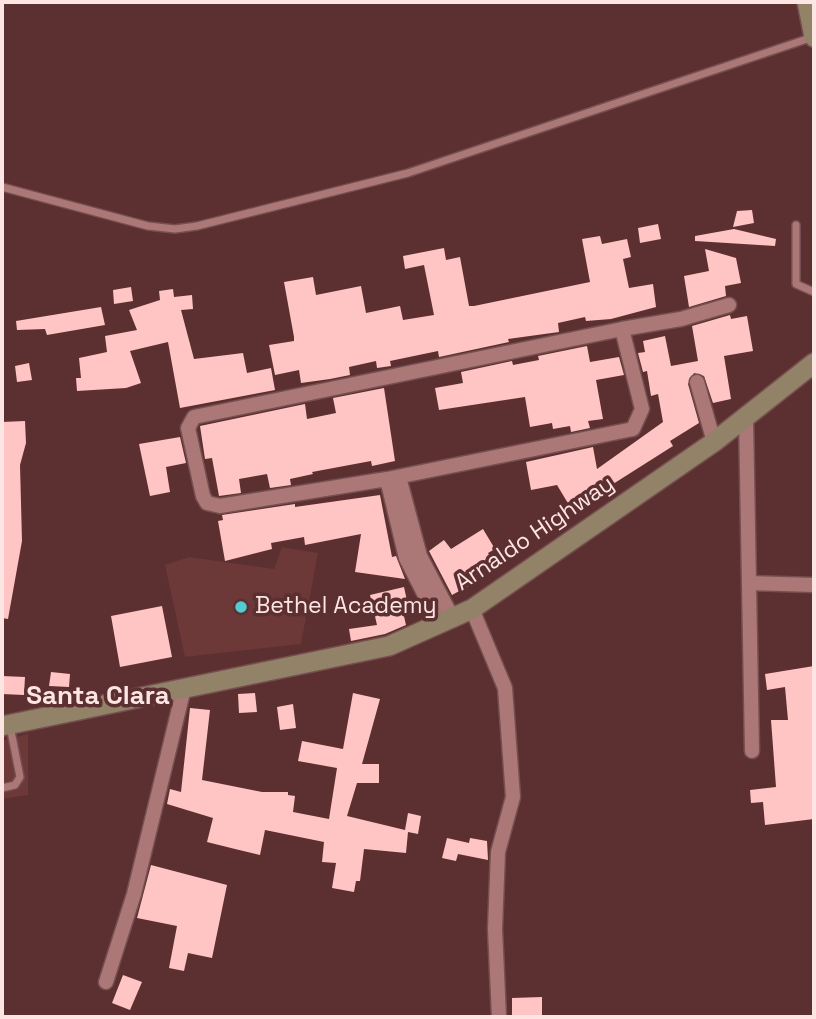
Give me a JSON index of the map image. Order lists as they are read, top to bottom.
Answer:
{
  "streets": {
    "main road": ["Arnaldo Highway"]
  },
  "districts": ["Santa Clara"],
  "places": ["Bethel Academy"]
}
